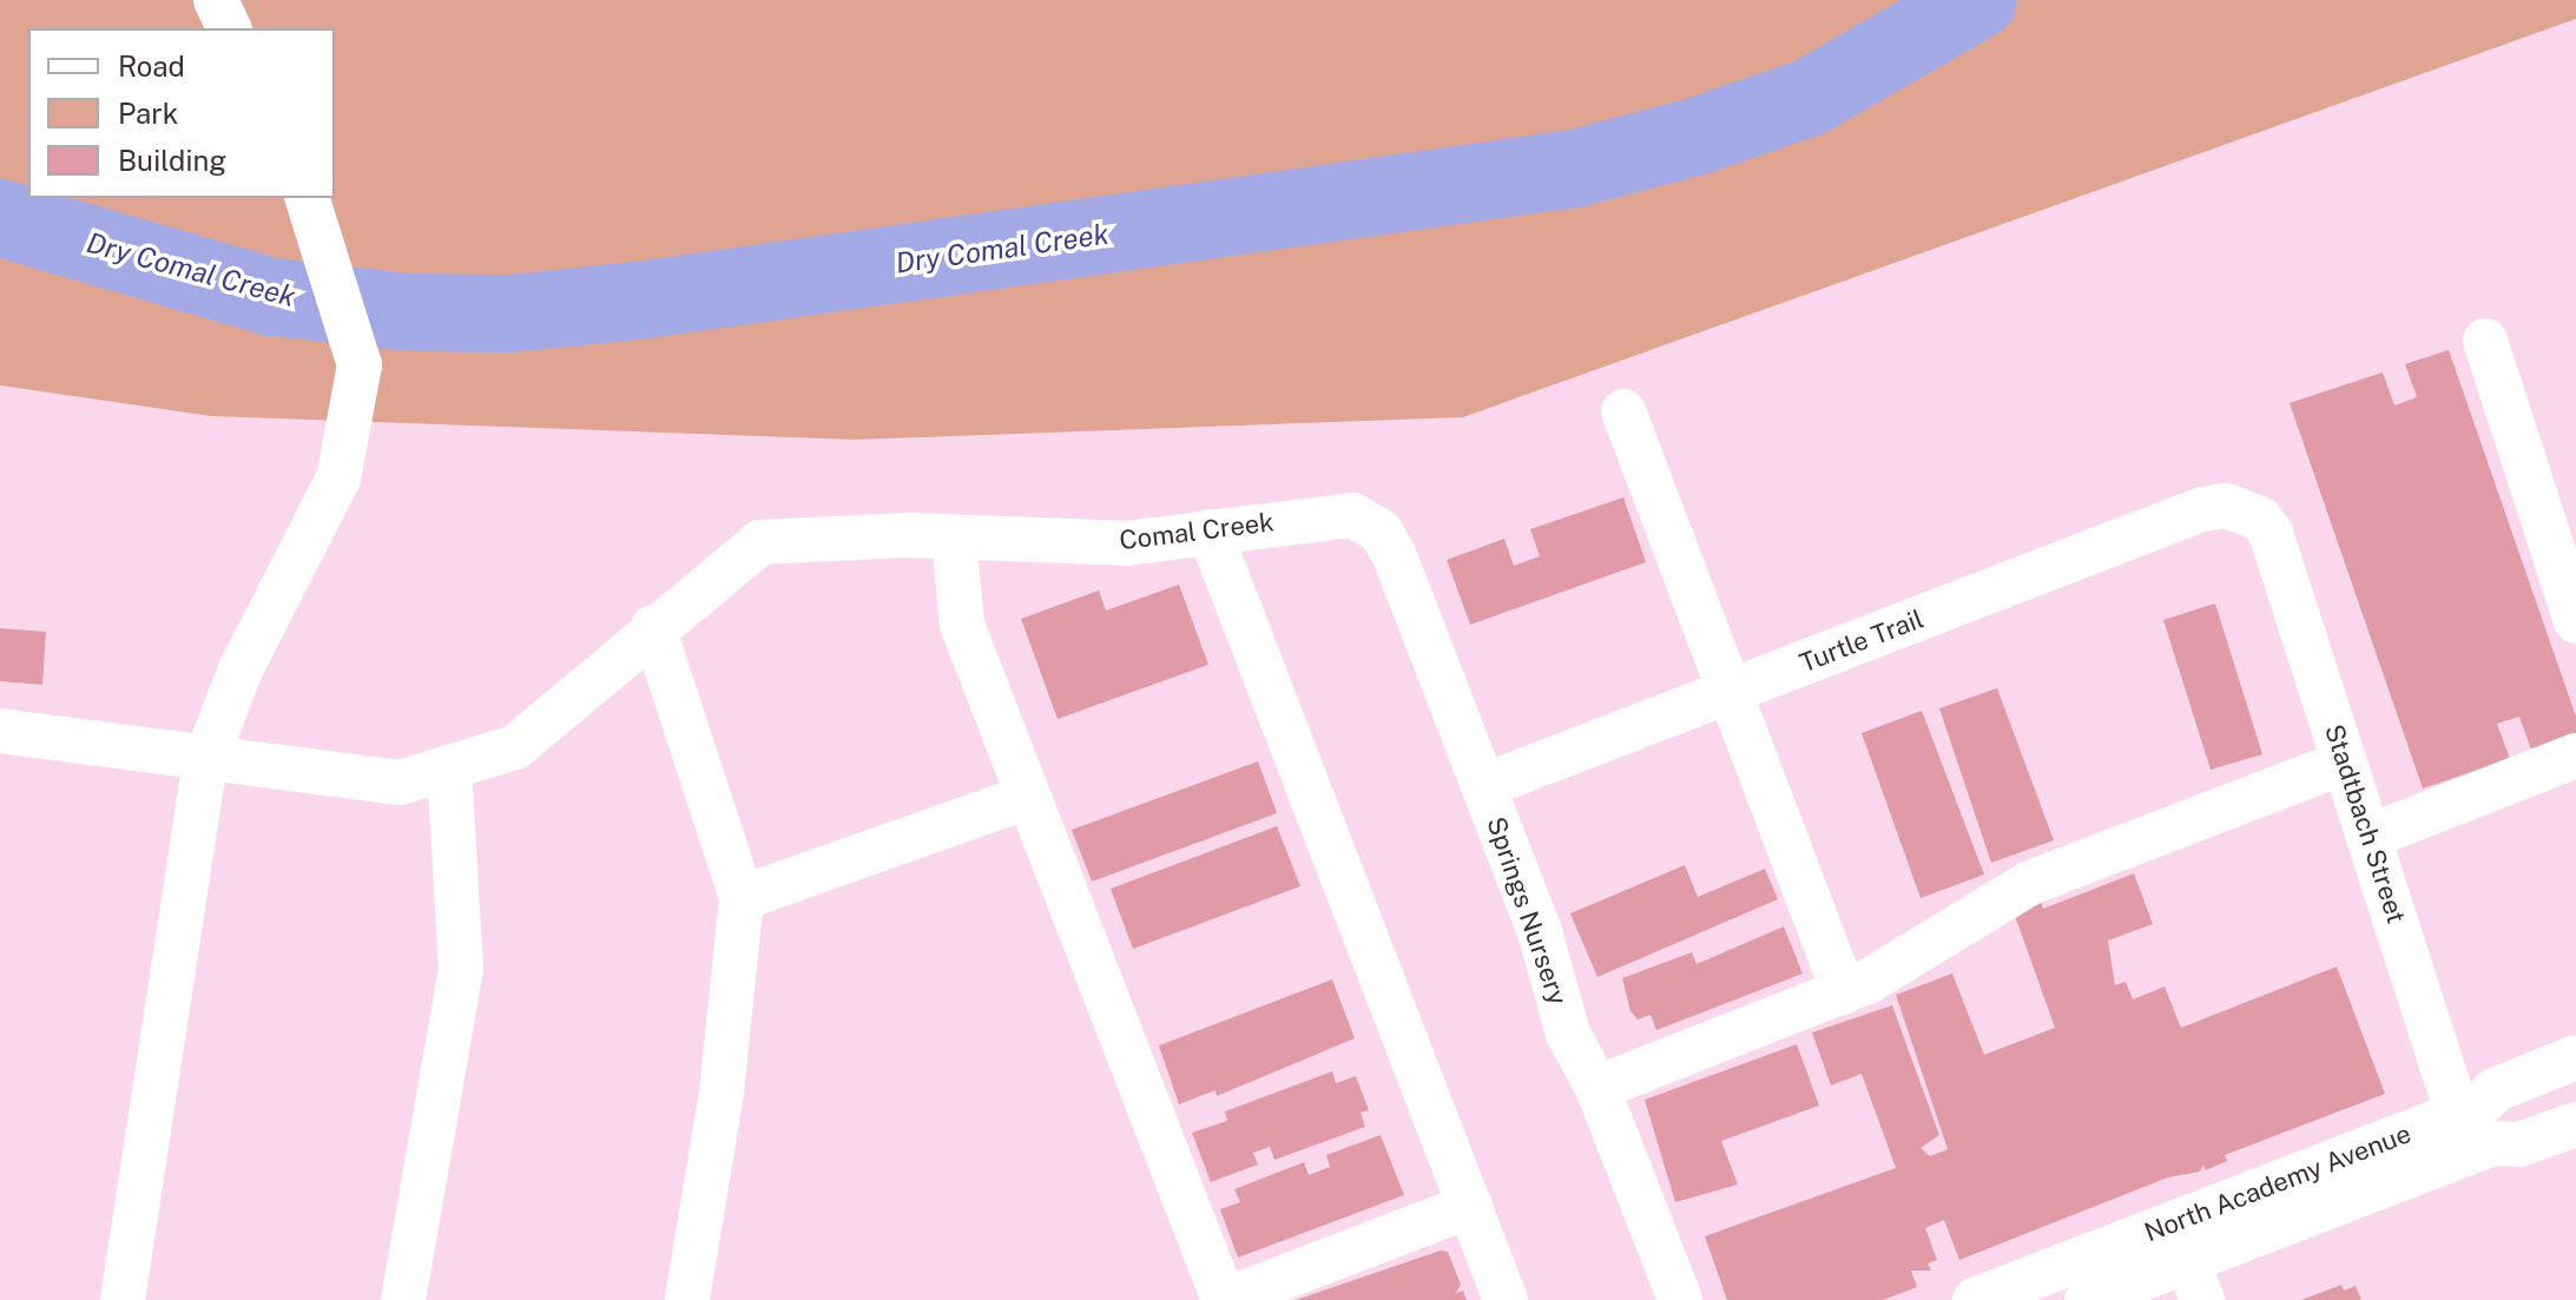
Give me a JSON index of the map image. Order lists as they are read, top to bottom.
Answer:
{
  "streets": {
    "street": [
      "Comal Creek",
      "Turtle Trail",
      "Stadtbach Street",
      "Springs Nursery",
      "North Academy Avenue"
    ]
  },
  "crossings": [
    ["Comal Creek", "Springs Nursery"],
    ["Turtle Trail", "Stadtbach Street"],
    ["Turtle Trail", "Springs Nursery"],
    ["Stadtbach Street", "North Academy Avenue"]
  ],
  "water": ["Dry Comal Creek"],
  "legend": ["Road", "Park", "Building"]
}
